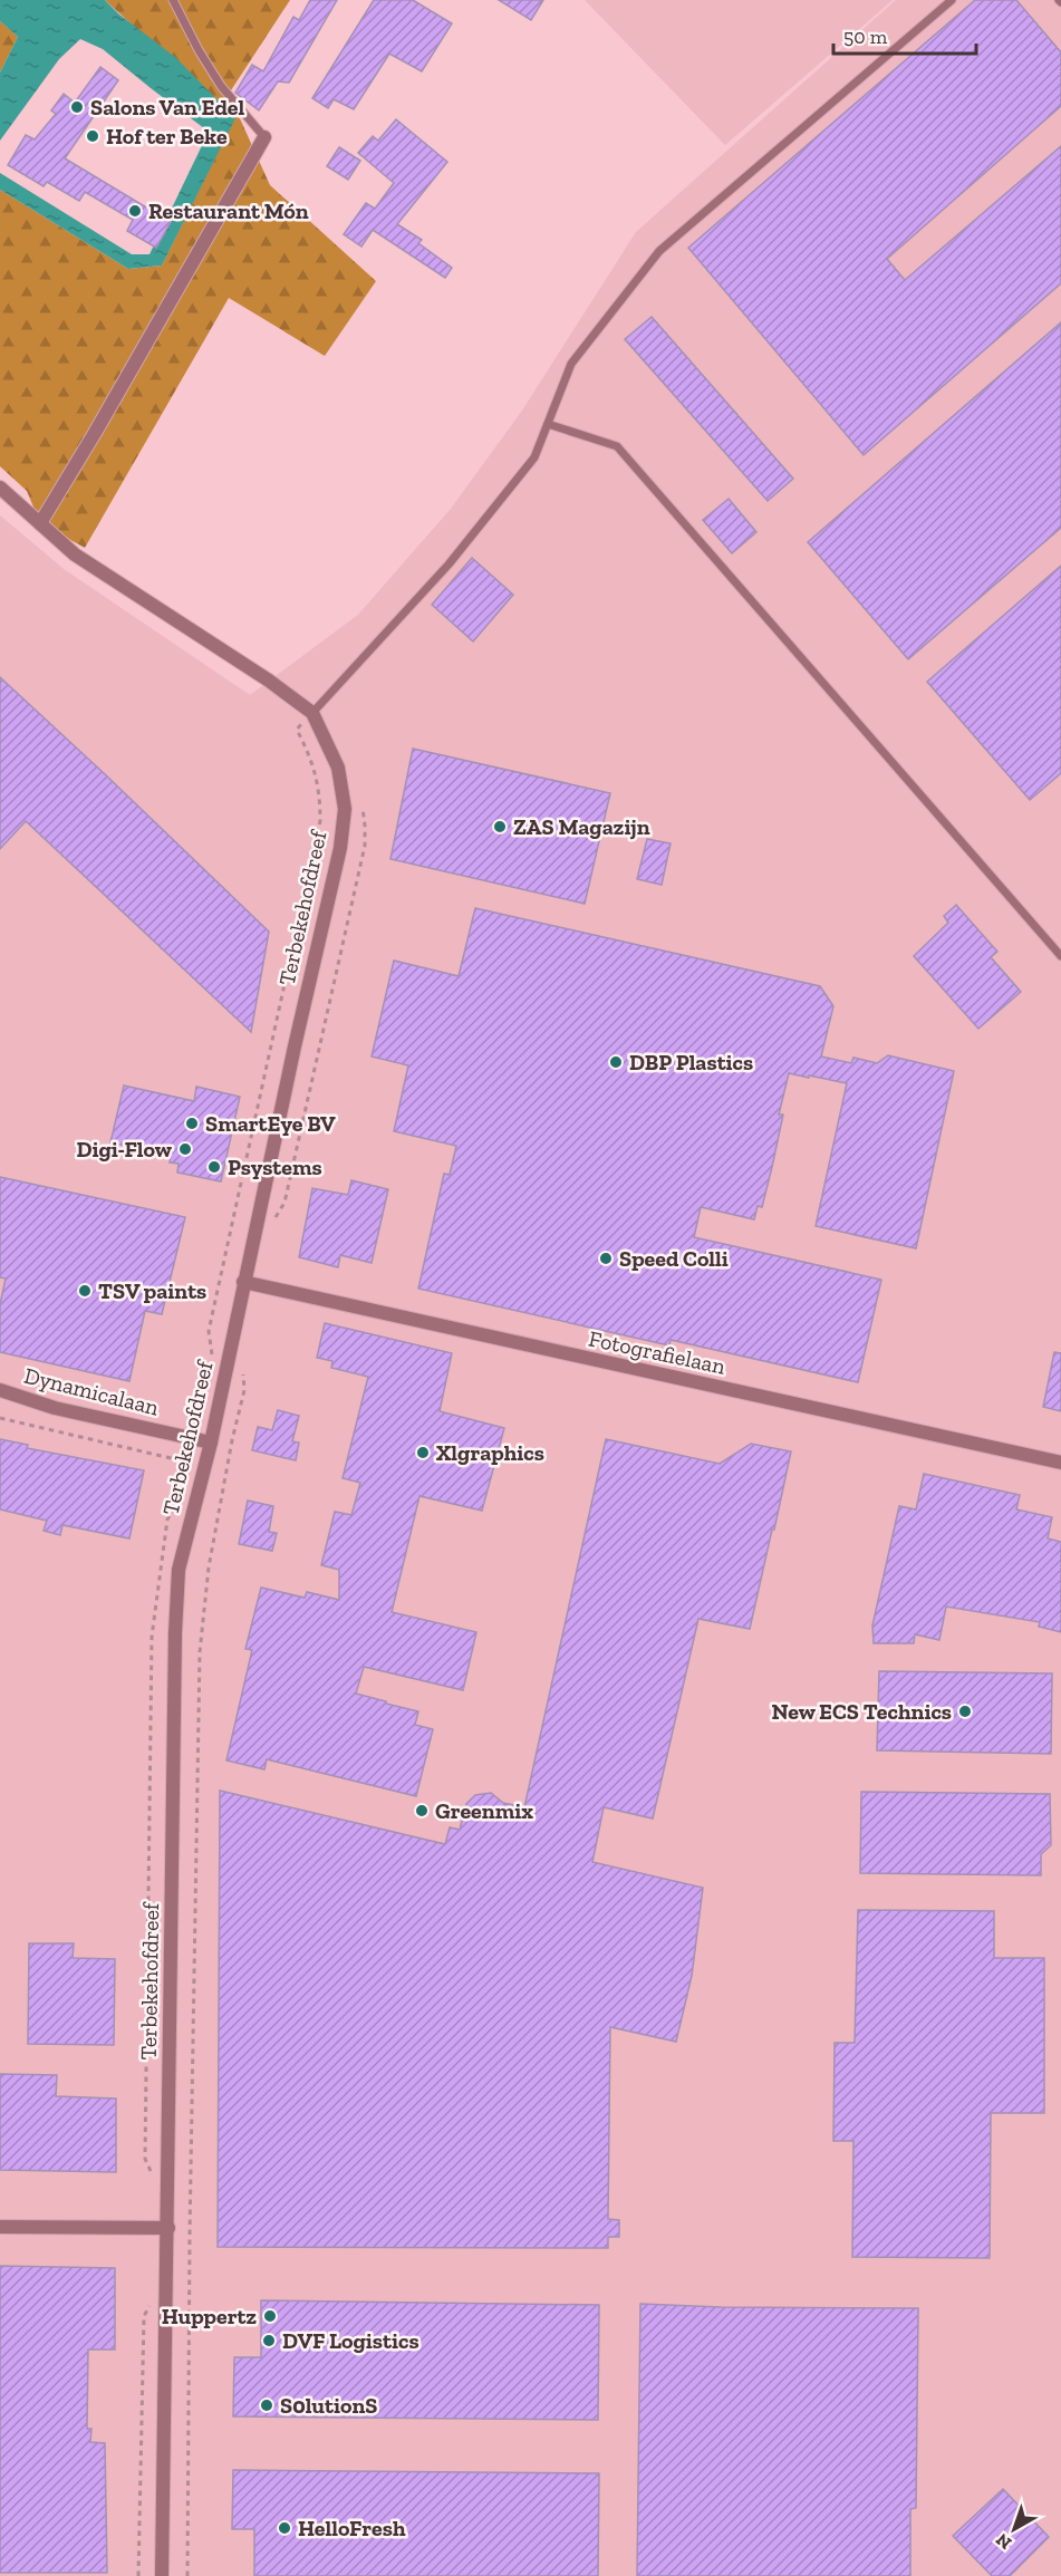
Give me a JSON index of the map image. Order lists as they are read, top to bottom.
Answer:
{
  "streets": {
    "street": ["Terbekehofdreef", "Fotografielaan", "Dynamicalaan"]
  },
  "crossings": [
    ["Terbekehofdreef", "Fotografielaan"],
    ["Terbekehofdreef", "Dynamicalaan"]
  ],
  "places": [
    "Salons Van Edel",
    "Hof ter Beke",
    "Restaurant Món",
    "ZAS Magazijn",
    "DBP Plastics",
    "SmartEye BV",
    "Digi-Flow",
    "Psystems",
    "Speed Colli",
    "TSV paints",
    "Xlgraphics",
    "New ECS Technics",
    "Greenmix",
    "Huppertz",
    "DVF Logistics",
    "S0lutionS",
    "HelloFresh"
  ],
  "scale_bar": "50 m",
  "north": "bottom left"
}
